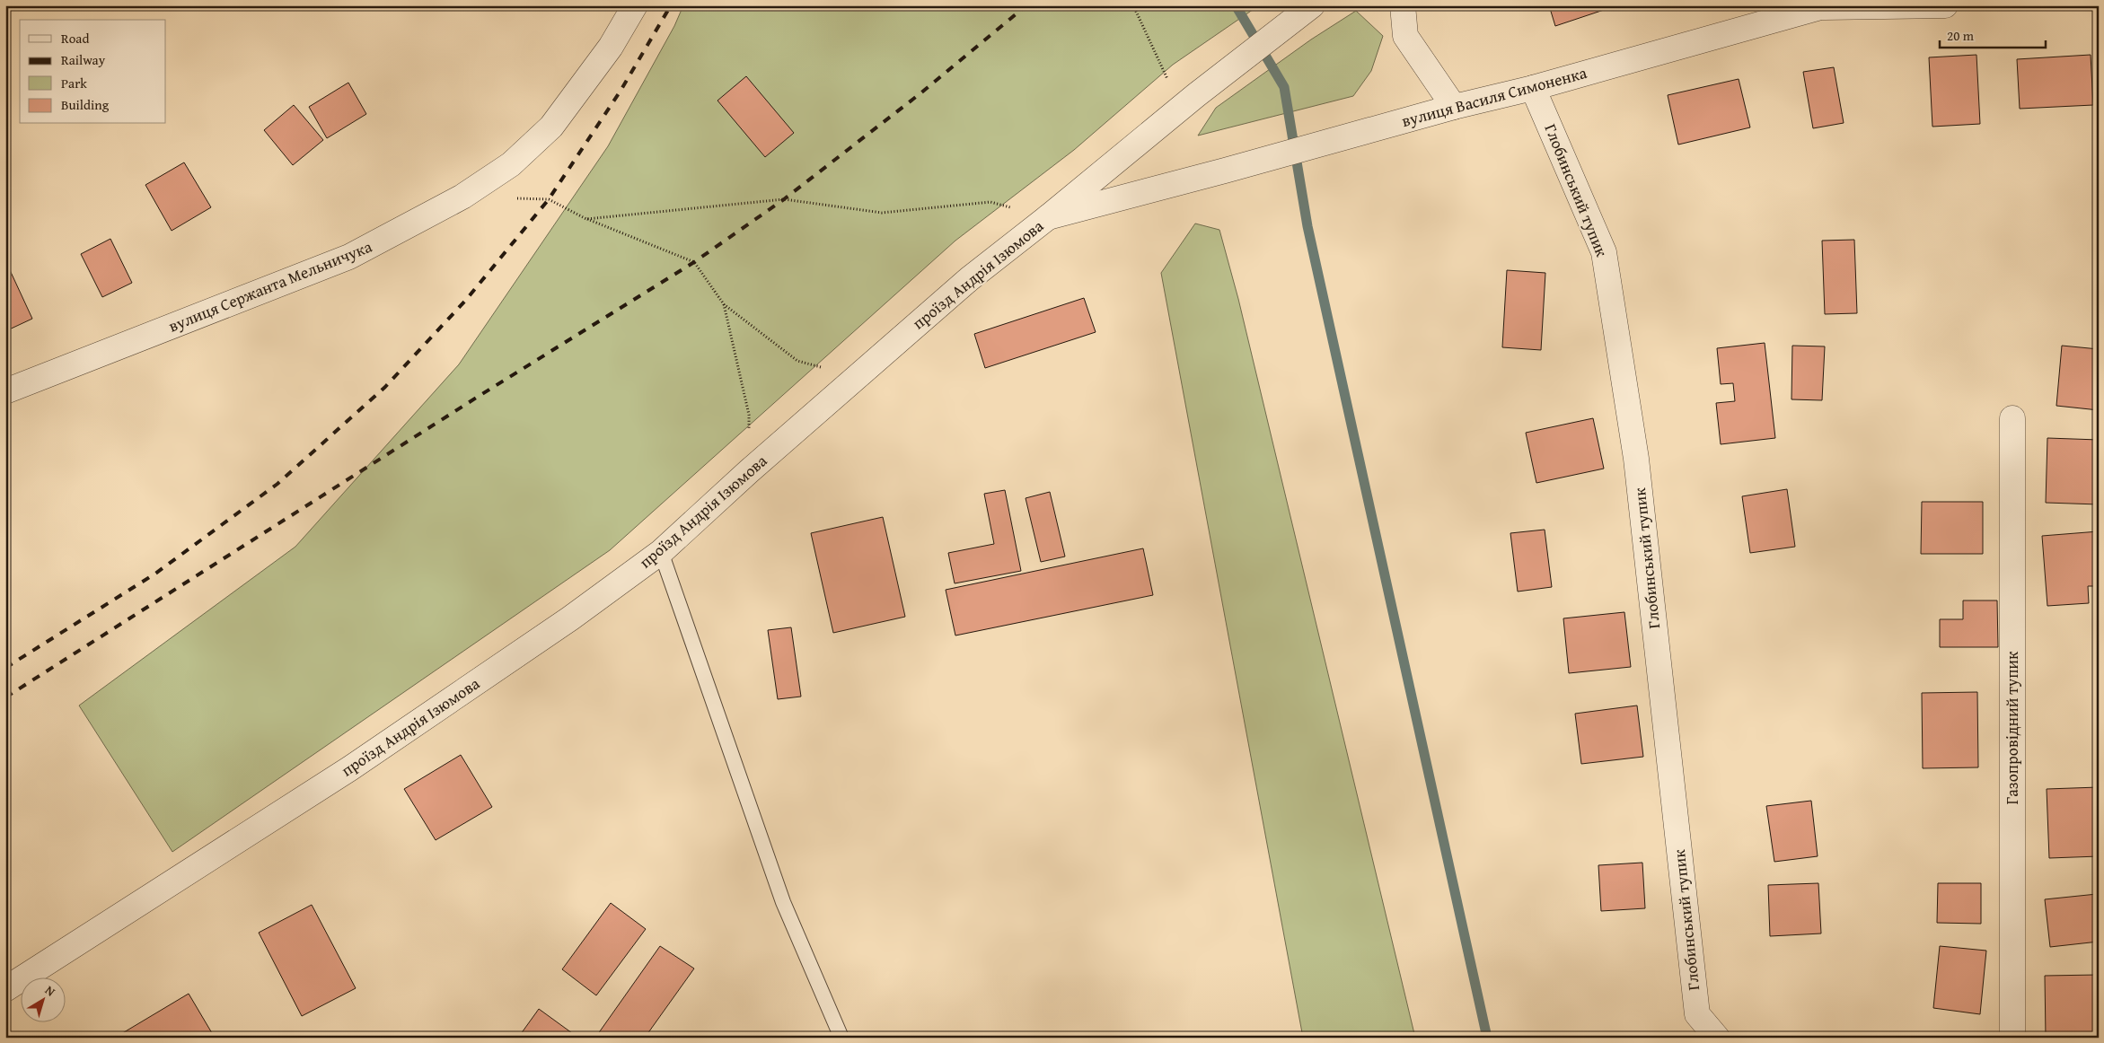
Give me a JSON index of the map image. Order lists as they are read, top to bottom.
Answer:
{
  "streets": {
    "street": [
      "вулиця Василя Симоненка",
      "Глобинський тупик",
      "проїзд Андрія Ізюмова",
      "вулиця Сержанта Мельничука",
      "Газопровідний тупик"
    ]
  },
  "crossings": [
    ["вулиця Василя Симоненка", "Глобинський тупик"],
    ["вулиця Василя Симоненка", "проїзд Андрія Ізюмова"]
  ],
  "legend": [
    "Road",
    "Railway",
    "Park",
    "Building"
  ],
  "scale_bar": "20 m",
  "north": "top right"
}
